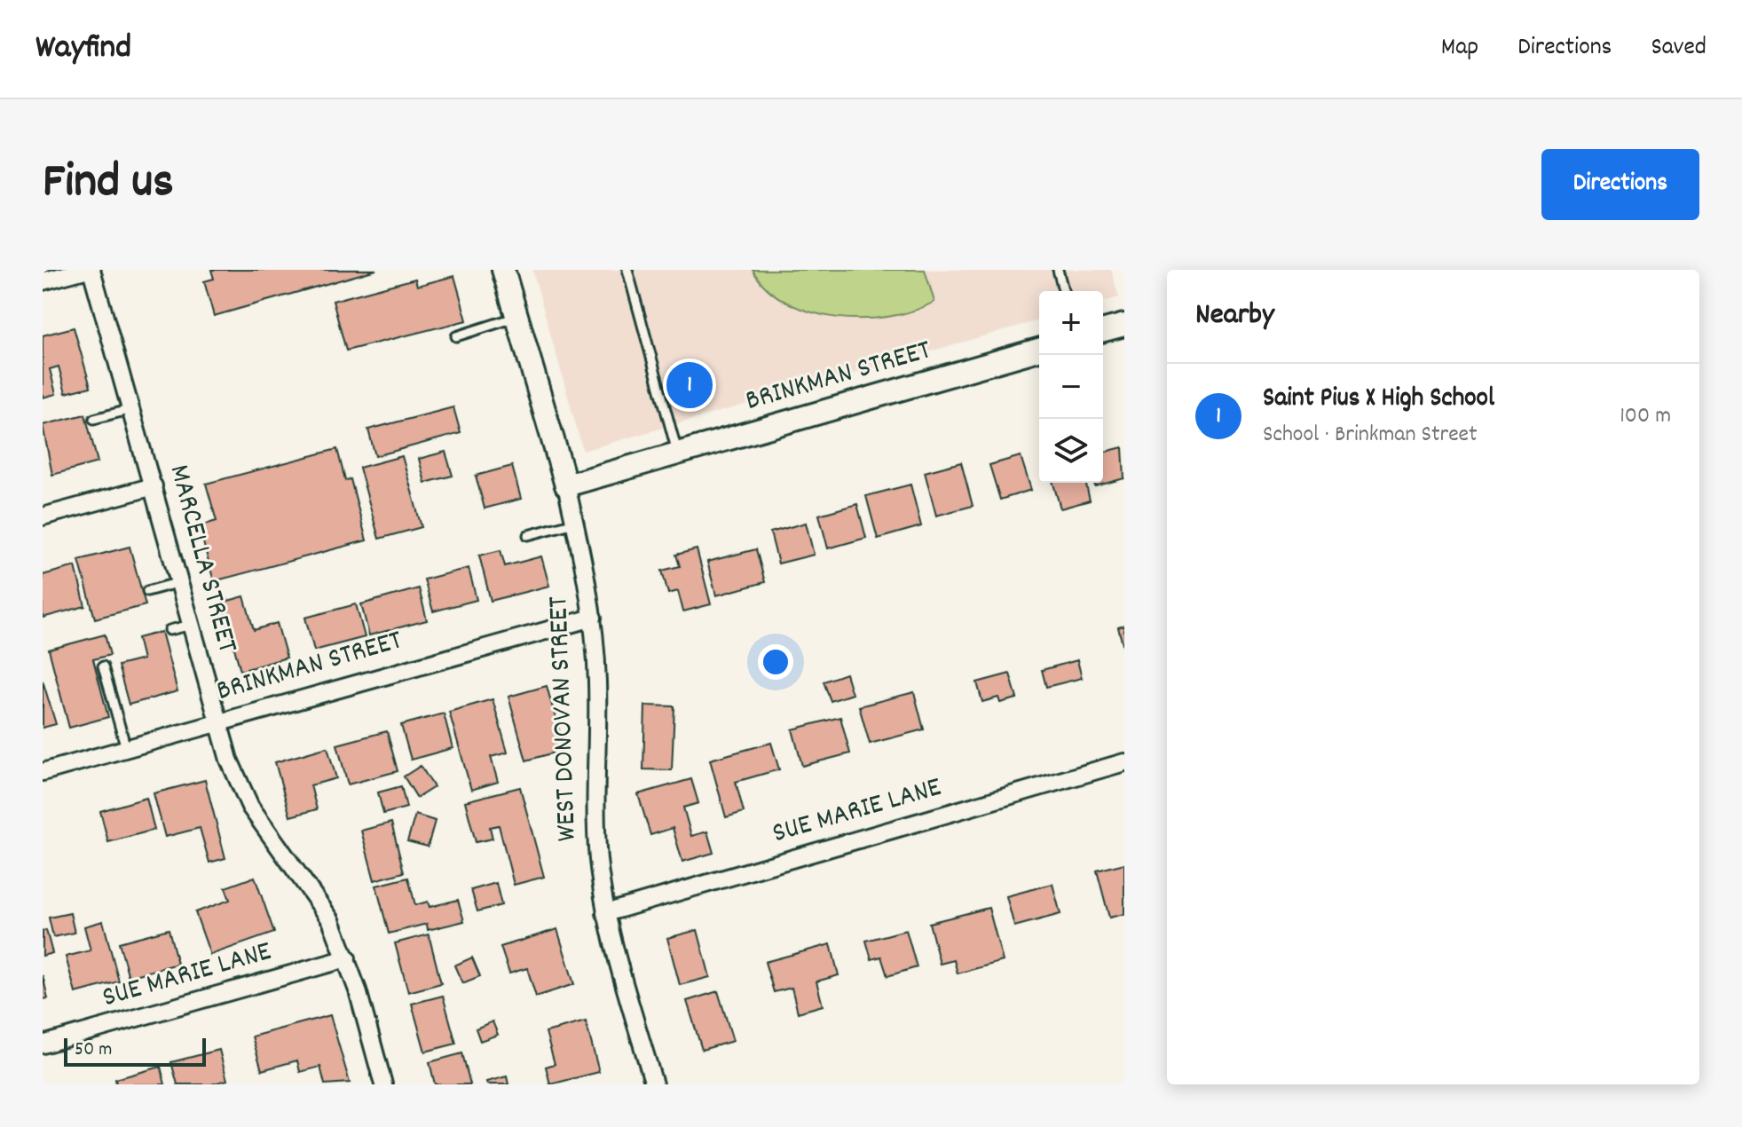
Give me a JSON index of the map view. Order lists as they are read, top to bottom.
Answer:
{
  "streets": {
    "street": [
      "BRINKMAN STREET",
      "MARCELLA STREET",
      "WEST DONOVAN STREET",
      "SUE MARIE LANE"
    ]
  },
  "crossings": [
    ["BRINKMAN STREET", "MARCELLA STREET"],
    ["BRINKMAN STREET", "WEST DONOVAN STREET"],
    ["MARCELLA STREET", "SUE MARIE LANE"],
    ["WEST DONOVAN STREET", "SUE MARIE LANE"]
  ],
  "scale_bar": "50 m",
  "page": {
    "header": "Wayfind",
    "nav": ["Map", "Directions", "Saved"],
    "title": "Find us",
    "buttons": "Directions",
    "heading": "Nearby",
    "map_buttons": ["+", "−"],
    "pins": "1",
    "list": [
      {
        "mark": "1",
        "name": "Saint Pius X High School",
        "note": "School · Brinkman Street",
        "value": "100 m"
      }
    ],
    "scale": "50 m"
  }
}
